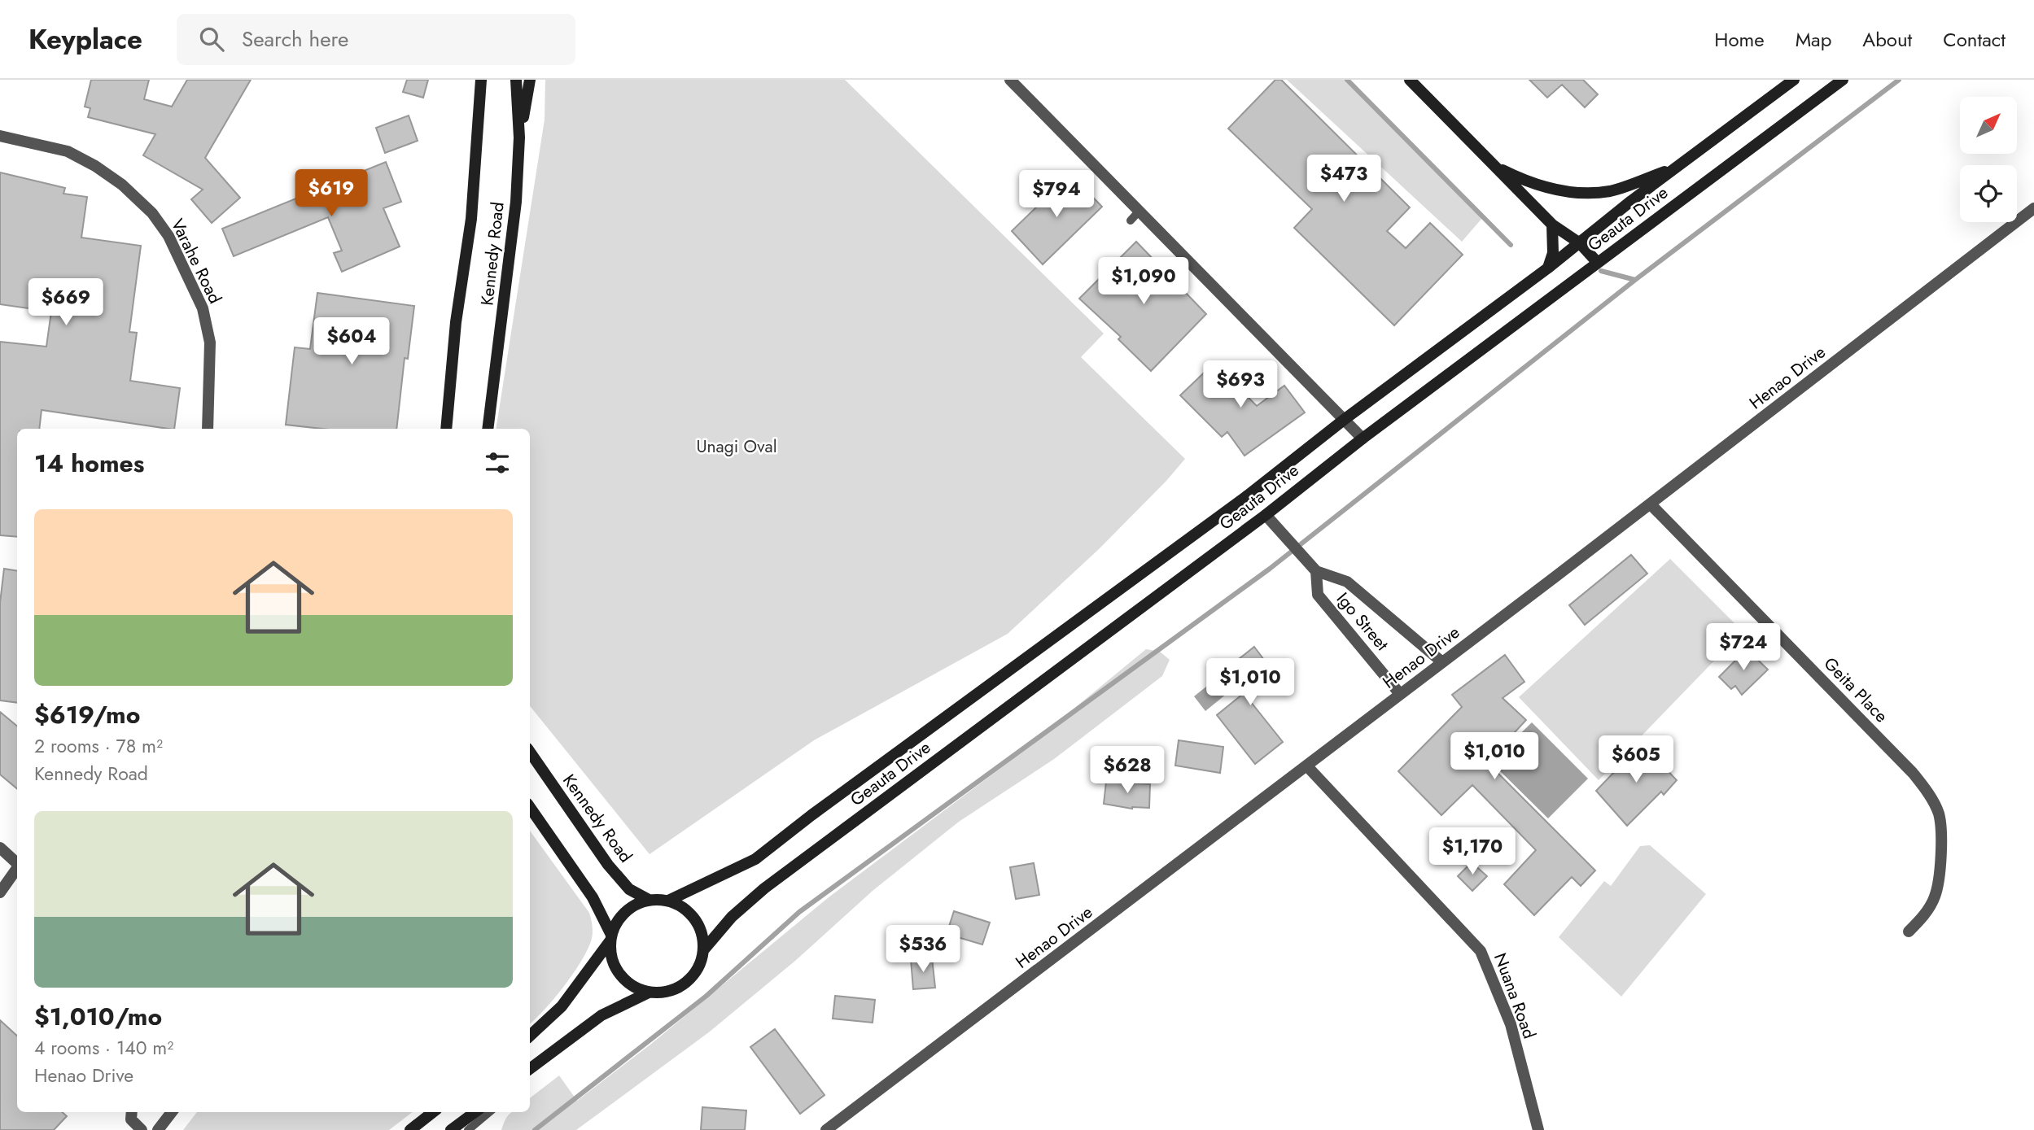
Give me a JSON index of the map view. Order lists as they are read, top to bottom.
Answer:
{
  "streets": {
    "main road": ["Geauta Drive", "Kennedy Road"],
    "street": [
      "Varahe Road",
      "Henao Drive",
      "Igo Street",
      "Geita Place",
      "Nuana Road"
    ]
  },
  "crossings": [
    ["Geauta Drive", "Kennedy Road"],
    ["Henao Drive", "Igo Street"],
    ["Henao Drive", "Geita Place"],
    ["Henao Drive", "Nuana Road"]
  ],
  "parks": ["Unagi Oval"],
  "north": "top right",
  "page": {
    "header": "Keyplace",
    "search": "Search here",
    "nav": [
      "Home",
      "Map",
      "About",
      "Contact"
    ],
    "price": [
      "$473",
      "$619",
      "$794",
      "$1,090",
      "$669",
      "$604",
      "$693",
      "$724",
      "$1,010",
      "$1,010",
      "$605",
      "$628",
      "$1,170",
      "$536"
    ],
    "heading": "14 homes",
    "list": [
      {
        "name": "$619/mo",
        "note": "2 rooms · 78 m² · Kennedy Road"
      },
      {
        "name": "$1,010/mo",
        "note": "4 rooms · 140 m² · Henao Drive"
      }
    ]
  }
}
